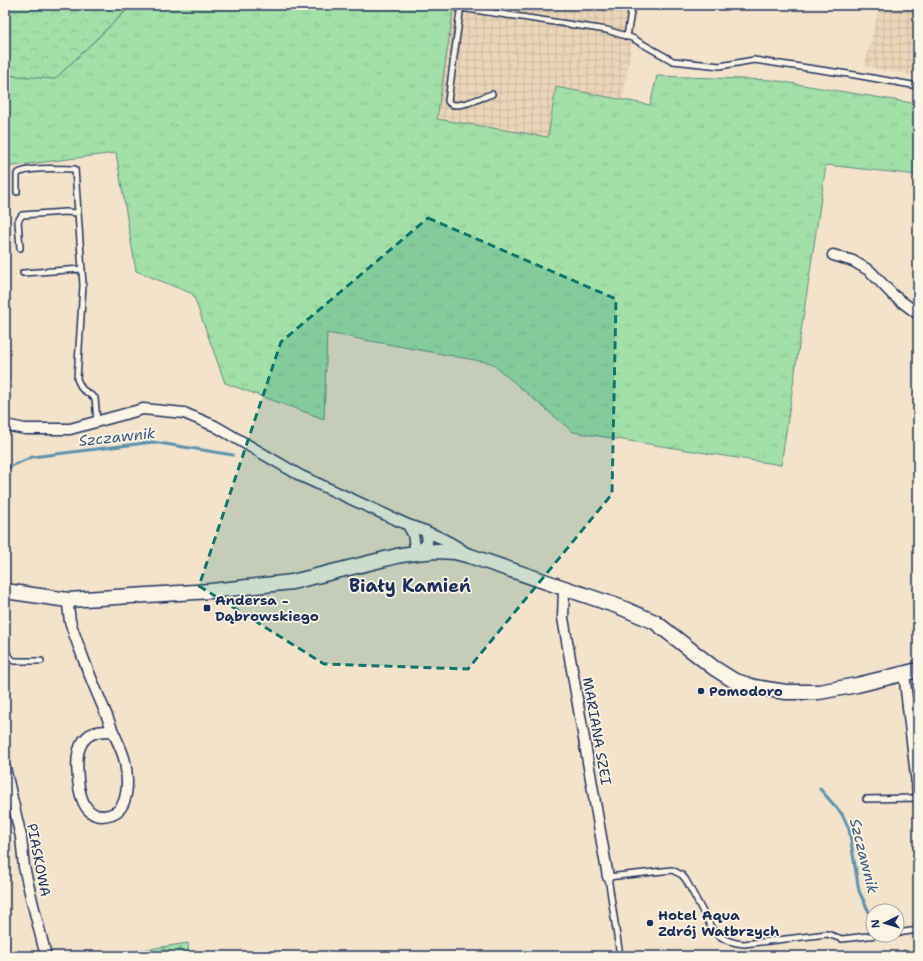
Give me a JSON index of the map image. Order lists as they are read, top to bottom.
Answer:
{
  "streets": {
    "street": ["MARIANA SZEI", "PIASKOWA"]
  },
  "districts": ["Biały Kamień"],
  "water": ["Szczawnik"],
  "places": {
    "transit": ["Andersa - Dąbrowskiego"],
    "other": ["Pomodoro", "Hotel Aqua Zdrój Wałbrzych"]
  },
  "north": "left"
}
